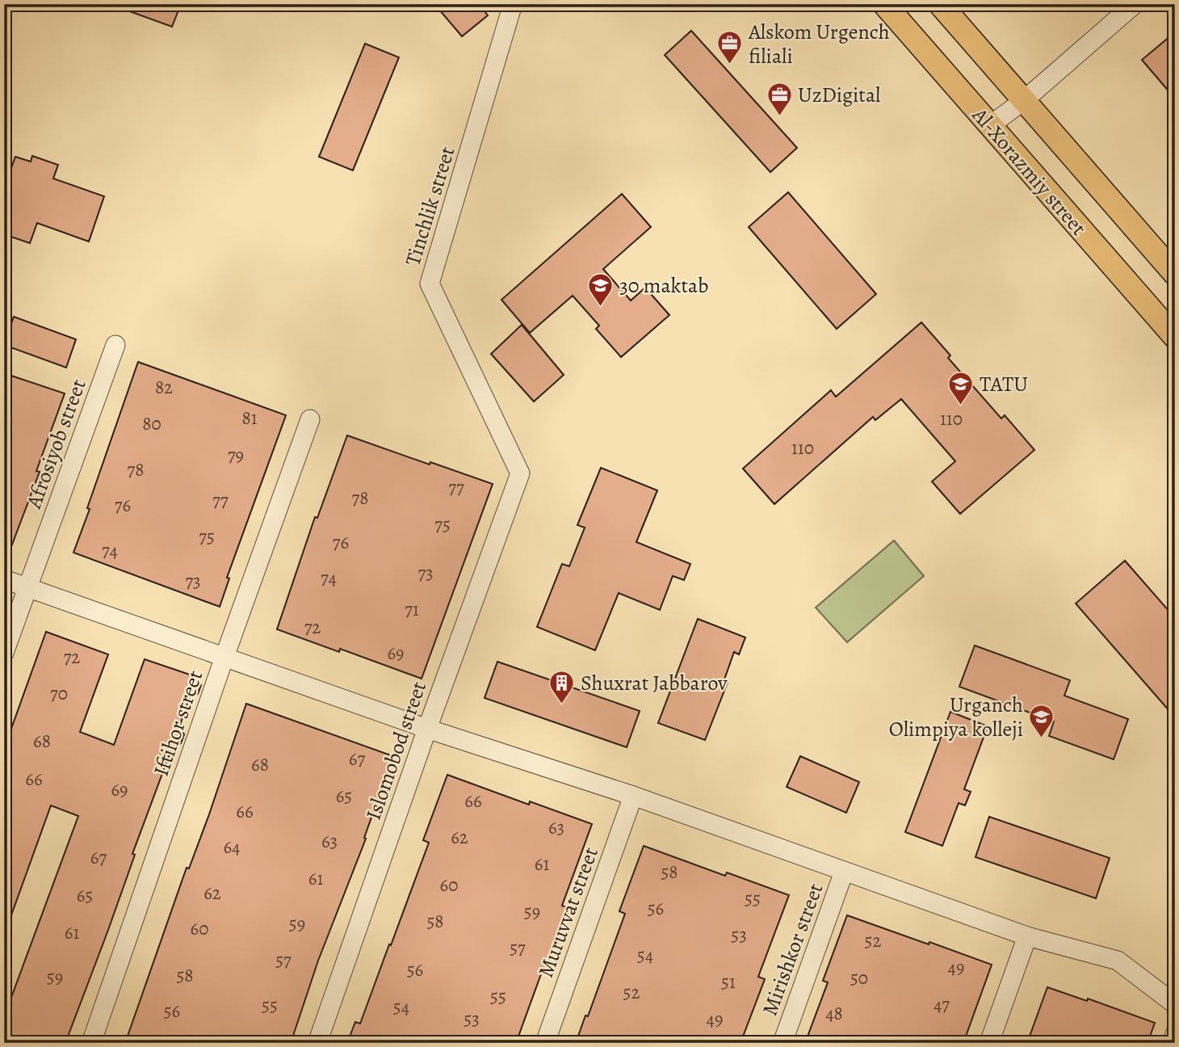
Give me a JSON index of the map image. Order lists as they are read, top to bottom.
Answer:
{
  "streets": {
    "main road": ["Al-Xorazmiy street"],
    "street": [
      "Tinchlik street",
      "Afrosiyob street",
      "Iftihor street",
      "Islomobod street",
      "Muruvvat street",
      "Mirishkor street"
    ]
  },
  "crossings": [
    ["Tinchlik street", "Islomobod street"]
  ],
  "places": {
    "office": ["Alskom Urgench filiali", "UzDigital"],
    "school or university": ["30 maktab", "TATU", "Urganch Olimpiya kolleji"],
    "building": ["Shuxrat Jabbarov"]
  },
  "house_numbers": [
    "82",
    "81",
    "110",
    "80",
    "110",
    "79",
    "78",
    "77",
    "78",
    "77",
    "76",
    "75",
    "75",
    "76",
    "74",
    "73",
    "74",
    "73",
    "71",
    "72",
    "69",
    "72",
    "70",
    "68",
    "67",
    "68",
    "66",
    "69",
    "65",
    "66",
    "66",
    "63",
    "62",
    "63",
    "64",
    "67",
    "61",
    "58",
    "61",
    "60",
    "62",
    "65",
    "55",
    "56",
    "59",
    "58",
    "59",
    "60",
    "61",
    "53",
    "52",
    "57",
    "54",
    "57",
    "49",
    "56",
    "58",
    "59",
    "50",
    "51",
    "52",
    "55",
    "47",
    "55",
    "54",
    "56",
    "48",
    "53",
    "49"
  ]
}
